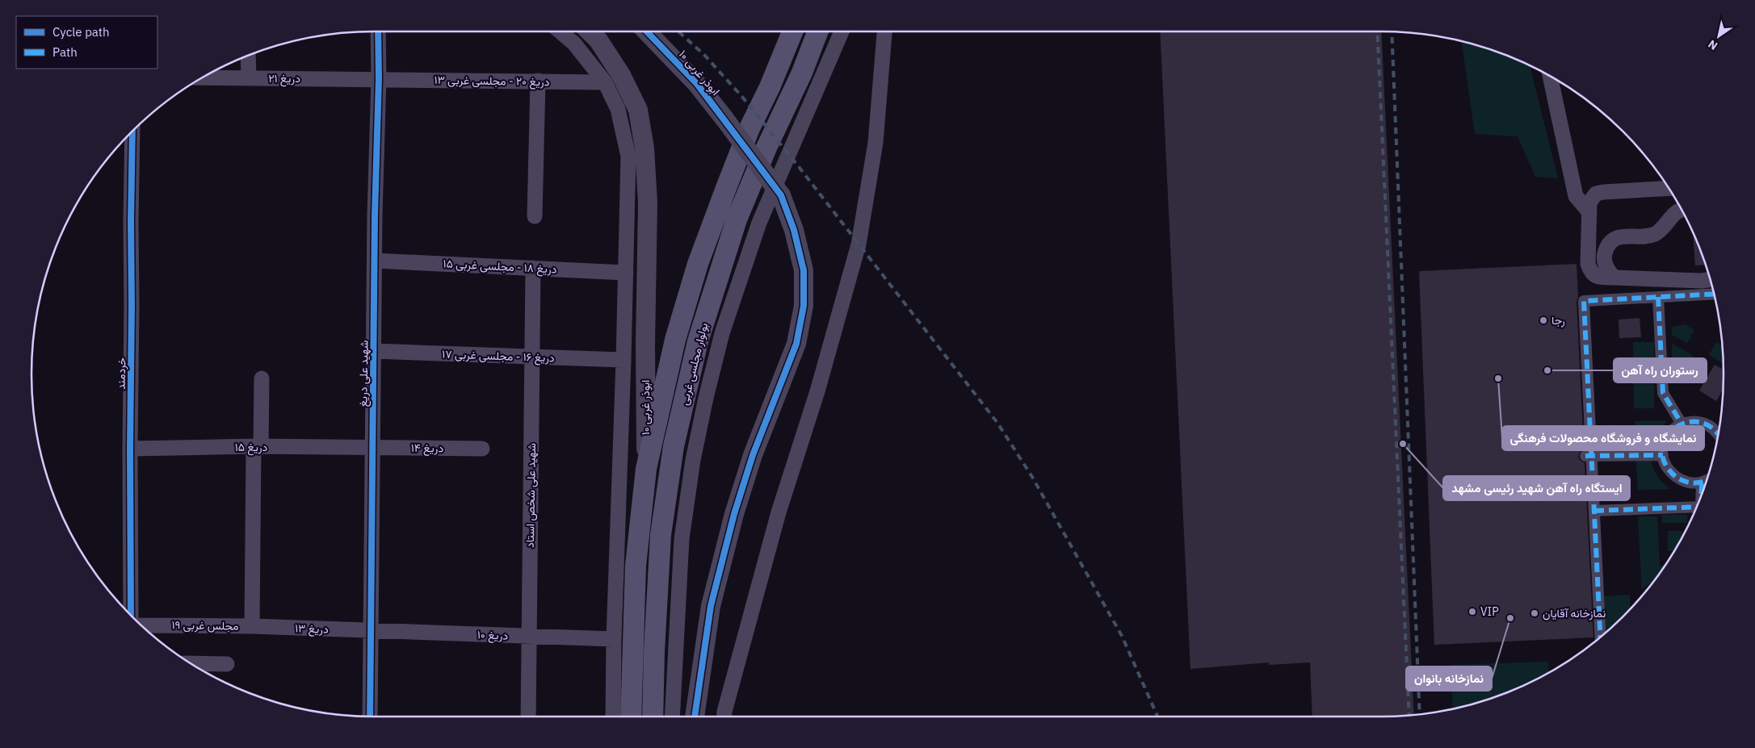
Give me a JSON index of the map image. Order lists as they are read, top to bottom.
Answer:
{
  "streets": {
    "main road": ["بولوار مجلسی غربی"],
    "street": [
      "ابوذر غربی ۱۰",
      "دریغ ۲۱",
      "دریغ ۲۰ - مجلسی غربی ۱۳",
      "دریغ ۱۸ - مجلسی غربی ۱۵",
      "دریغ ۱۶ - مجلسی غربی ۱۷",
      "خردمند",
      "شهید علی دریغ",
      "دریغ ۱۵",
      "دریغ ۱۴",
      "شهید علی شخص استاد",
      "مجلس غربی ۱۹",
      "دریغ ۱۳",
      "دریغ ۱۰"
    ]
  },
  "crossings": [
    ["ابوذر غربی ۱۰", "بولوار مجلسی غربی"],
    ["دریغ ۲۱", "دریغ ۲۰ - مجلسی غربی ۱۳"],
    ["دریغ ۲۱", "شهید علی دریغ"],
    ["دریغ ۲۰ - مجلسی غربی ۱۳", "شهید علی دریغ"],
    ["دریغ ۱۸ - مجلسی غربی ۱۵", "شهید علی دریغ"],
    ["دریغ ۱۸ - مجلسی غربی ۱۵", "شهید علی شخص استاد"],
    ["دریغ ۱۶ - مجلسی غربی ۱۷", "شهید علی دریغ"],
    ["دریغ ۱۶ - مجلسی غربی ۱۷", "شهید علی شخص استاد"],
    ["خردمند", "دریغ ۱۵"],
    ["شهید علی دریغ", "دریغ ۱۵"],
    ["شهید علی دریغ", "دریغ ۱۴"],
    ["شهید علی دریغ", "دریغ ۱۳"],
    ["شهید علی دریغ", "دریغ ۱۰"],
    ["دریغ ۱۵", "دریغ ۱۴"],
    ["شهید علی شخص استاد", "دریغ ۱۰"],
    ["مجلس غربی ۱۹", "دریغ ۱۳"],
    ["دریغ ۱۳", "دریغ ۱۰"]
  ],
  "places": [
    "رجا",
    "رستوران راه آهن",
    "نمایشگاه و فروشگاه محصولات فرهنگی",
    "ایستگاه راه آهن شهید رئیسی مشهد",
    "VIP",
    "نمازخانه آقایان",
    "نمازخانه بانوان"
  ],
  "legend": ["Cycle path", "Path"],
  "north": "bottom left"
}
